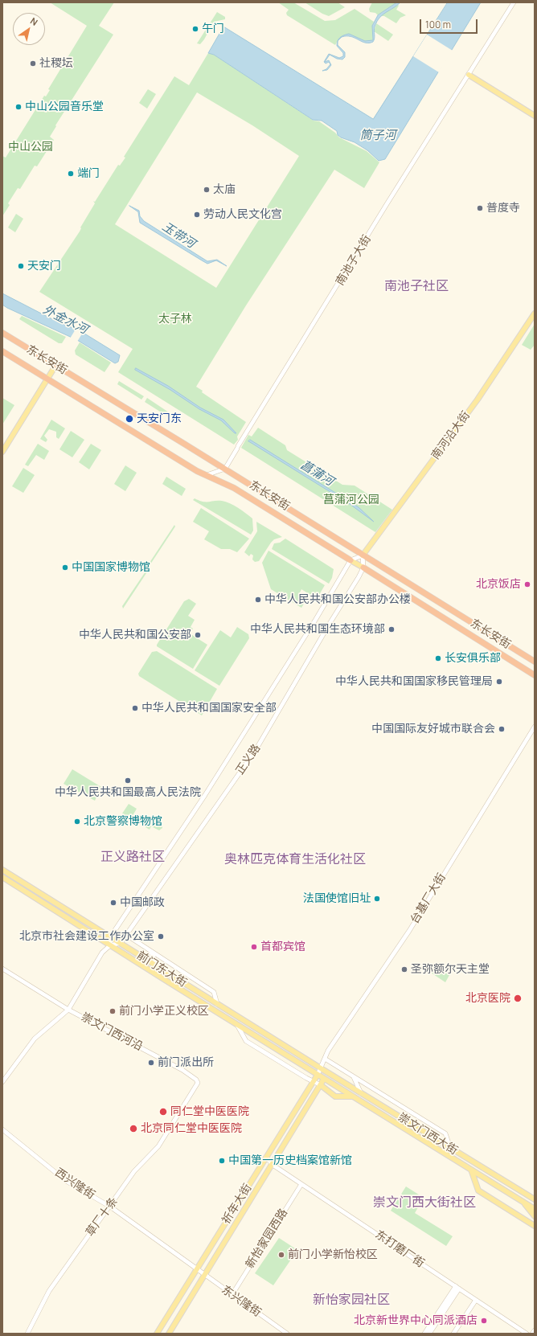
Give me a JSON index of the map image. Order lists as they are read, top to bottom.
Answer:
{
  "streets": {
    "highway": ["东长安街"],
    "main road": [
      "南河沿大街",
      "前门东大街",
      "崇文门西大街",
      "祈年大街"
    ],
    "street": [
      "南池子大街",
      "正义路",
      "台基厂大街",
      "崇文门西河沿",
      "西兴隆街",
      "草厂十条",
      "新怡家园西路",
      "东打磨厂街",
      "东兴隆街"
    ]
  },
  "crossings": [
    ["南池子大街", "东长安街"],
    ["东长安街", "南河沿大街"],
    ["东长安街", "正义路"],
    ["正义路", "前门东大街"],
    ["台基厂大街", "前门东大街"],
    ["台基厂大街", "崇文门西大街"],
    ["台基厂大街", "祈年大街"],
    ["前门东大街", "崇文门西大街"],
    ["前门东大街", "祈年大街"],
    ["崇文门西河沿", "草厂十条"],
    ["崇文门西大街", "祈年大街"],
    ["西兴隆街", "祈年大街"],
    ["西兴隆街", "草厂十条"],
    ["西兴隆街", "东兴隆街"],
    ["祈年大街", "东打磨厂街"],
    ["祈年大街", "东兴隆街"],
    ["新怡家园西路", "东打磨厂街"],
    ["新怡家园西路", "东兴隆街"]
  ],
  "districts": [
    "南池子社区",
    "正义路社区",
    "奥林匹克体育生活化社区",
    "崇文门西大街社区",
    "新怡家园社区"
  ],
  "water": [
    "筒子河",
    "玉带河",
    "外金水河",
    "菖蒲河"
  ],
  "parks": ["中山公园", "太子林", "菖蒲河公园"],
  "places": [
    "午门",
    "社稷坛",
    "中山公园音乐堂",
    "端门",
    "太庙",
    "普度寺",
    "劳动人民文化宫",
    "天安门",
    "天安门东",
    "中国国家博物馆",
    "北京饭店",
    "中华人民共和国公安部办公楼",
    "中华人民共和国生态环境部",
    "中华人民共和国公安部",
    "长安俱乐部",
    "中华人民共和国国家移民管理局",
    "中华人民共和国国家安全部",
    "中国国际友好城市联合会",
    "中华人民共和国最高人民法院",
    "北京警察博物馆",
    "法国使馆旧址",
    "中国邮政",
    "北京市社会建设工作办公室",
    "首都宾馆",
    "圣弥额尔天主堂",
    "北京医院",
    "前门小学正义校区",
    "前门派出所",
    "同仁堂中医医院",
    "北京同仁堂中医医院",
    "中国第一历史档案馆新馆",
    "前门小学新怡校区",
    "北京新世界中心同派酒店"
  ],
  "scale_bar": "100 m",
  "north": "top right"
}
